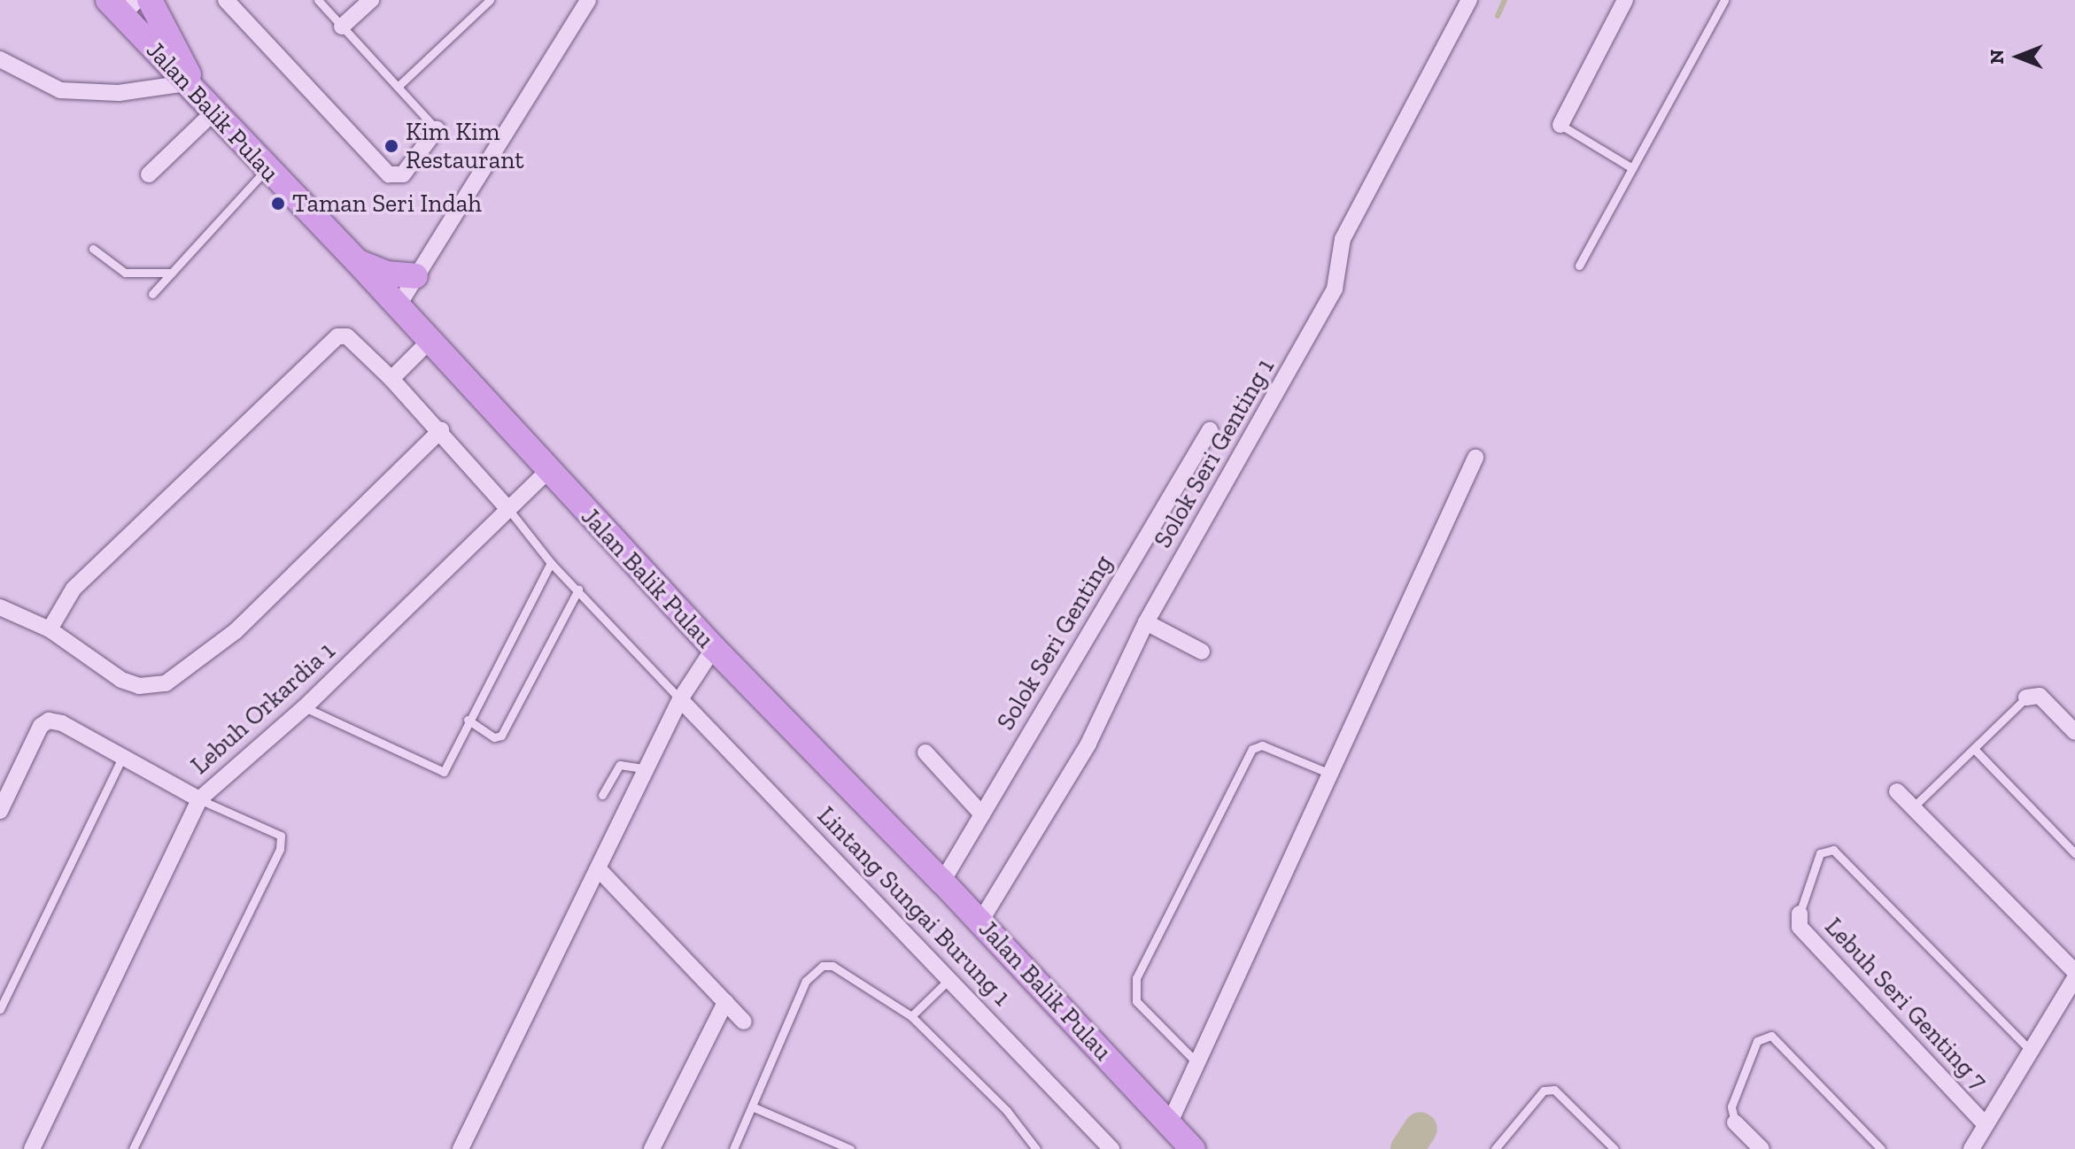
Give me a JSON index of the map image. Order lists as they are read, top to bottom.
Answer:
{
  "streets": {
    "main road": ["Jalan Balik Pulau"],
    "street": [
      "Solok Seri Genting 1",
      "Solok Seri Genting",
      "Lebuh Orkardia 1",
      "Lintang Sungai Burung 1",
      "Lebuh Seri Genting 7"
    ]
  },
  "crossings": [
    ["Jalan Balik Pulau", "Solok Seri Genting 1"],
    ["Jalan Balik Pulau", "Solok Seri Genting"],
    ["Jalan Balik Pulau", "Lebuh Orkardia 1"]
  ],
  "places": ["Kim Kim Restaurant", "Taman Seri Indah"],
  "north": "left"
}
